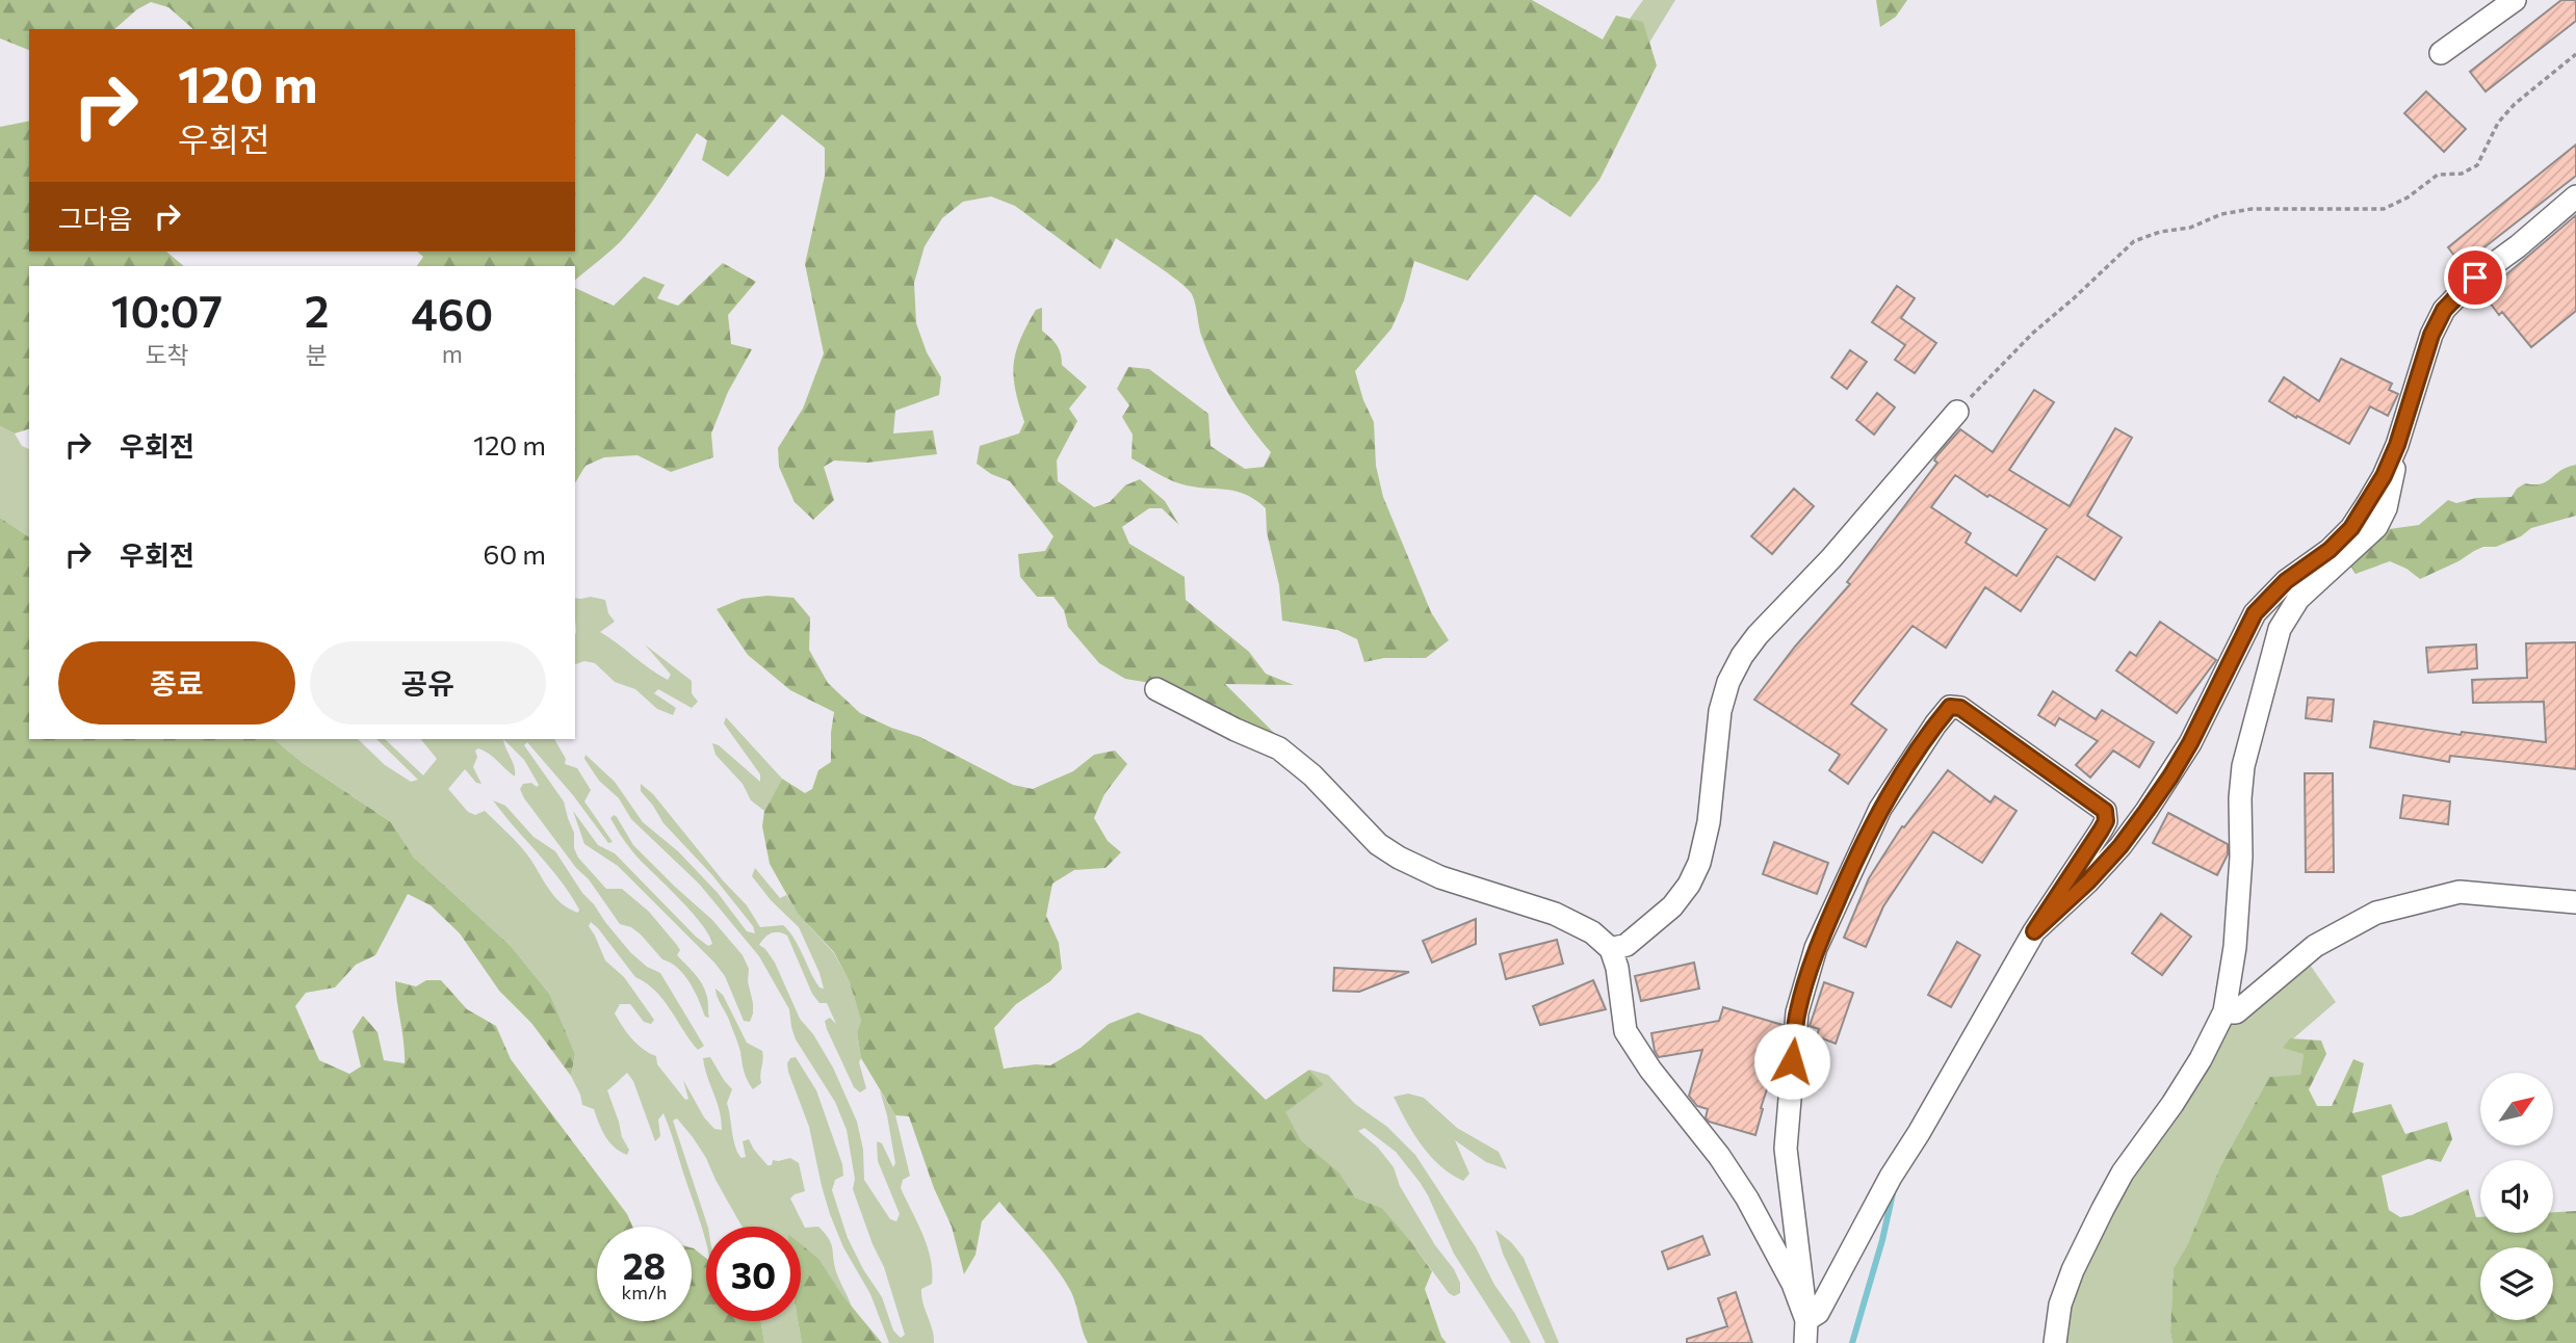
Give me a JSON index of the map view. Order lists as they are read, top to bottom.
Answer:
{
  "north": "top right",
  "page": {
    "turn": ["120 m", "우회전"],
    "then": "그다음",
    "eta": [
      "10:07",
      "도착",
      "2",
      "분",
      "460",
      "m"
    ],
    "list": [
      {
        "name": "우회전",
        "value": "120 m"
      },
      {
        "name": "우회전",
        "value": "60 m"
      }
    ],
    "buttons": ["종료", "공유"],
    "speed": "28 km/h",
    "limit": "30"
  }
}
